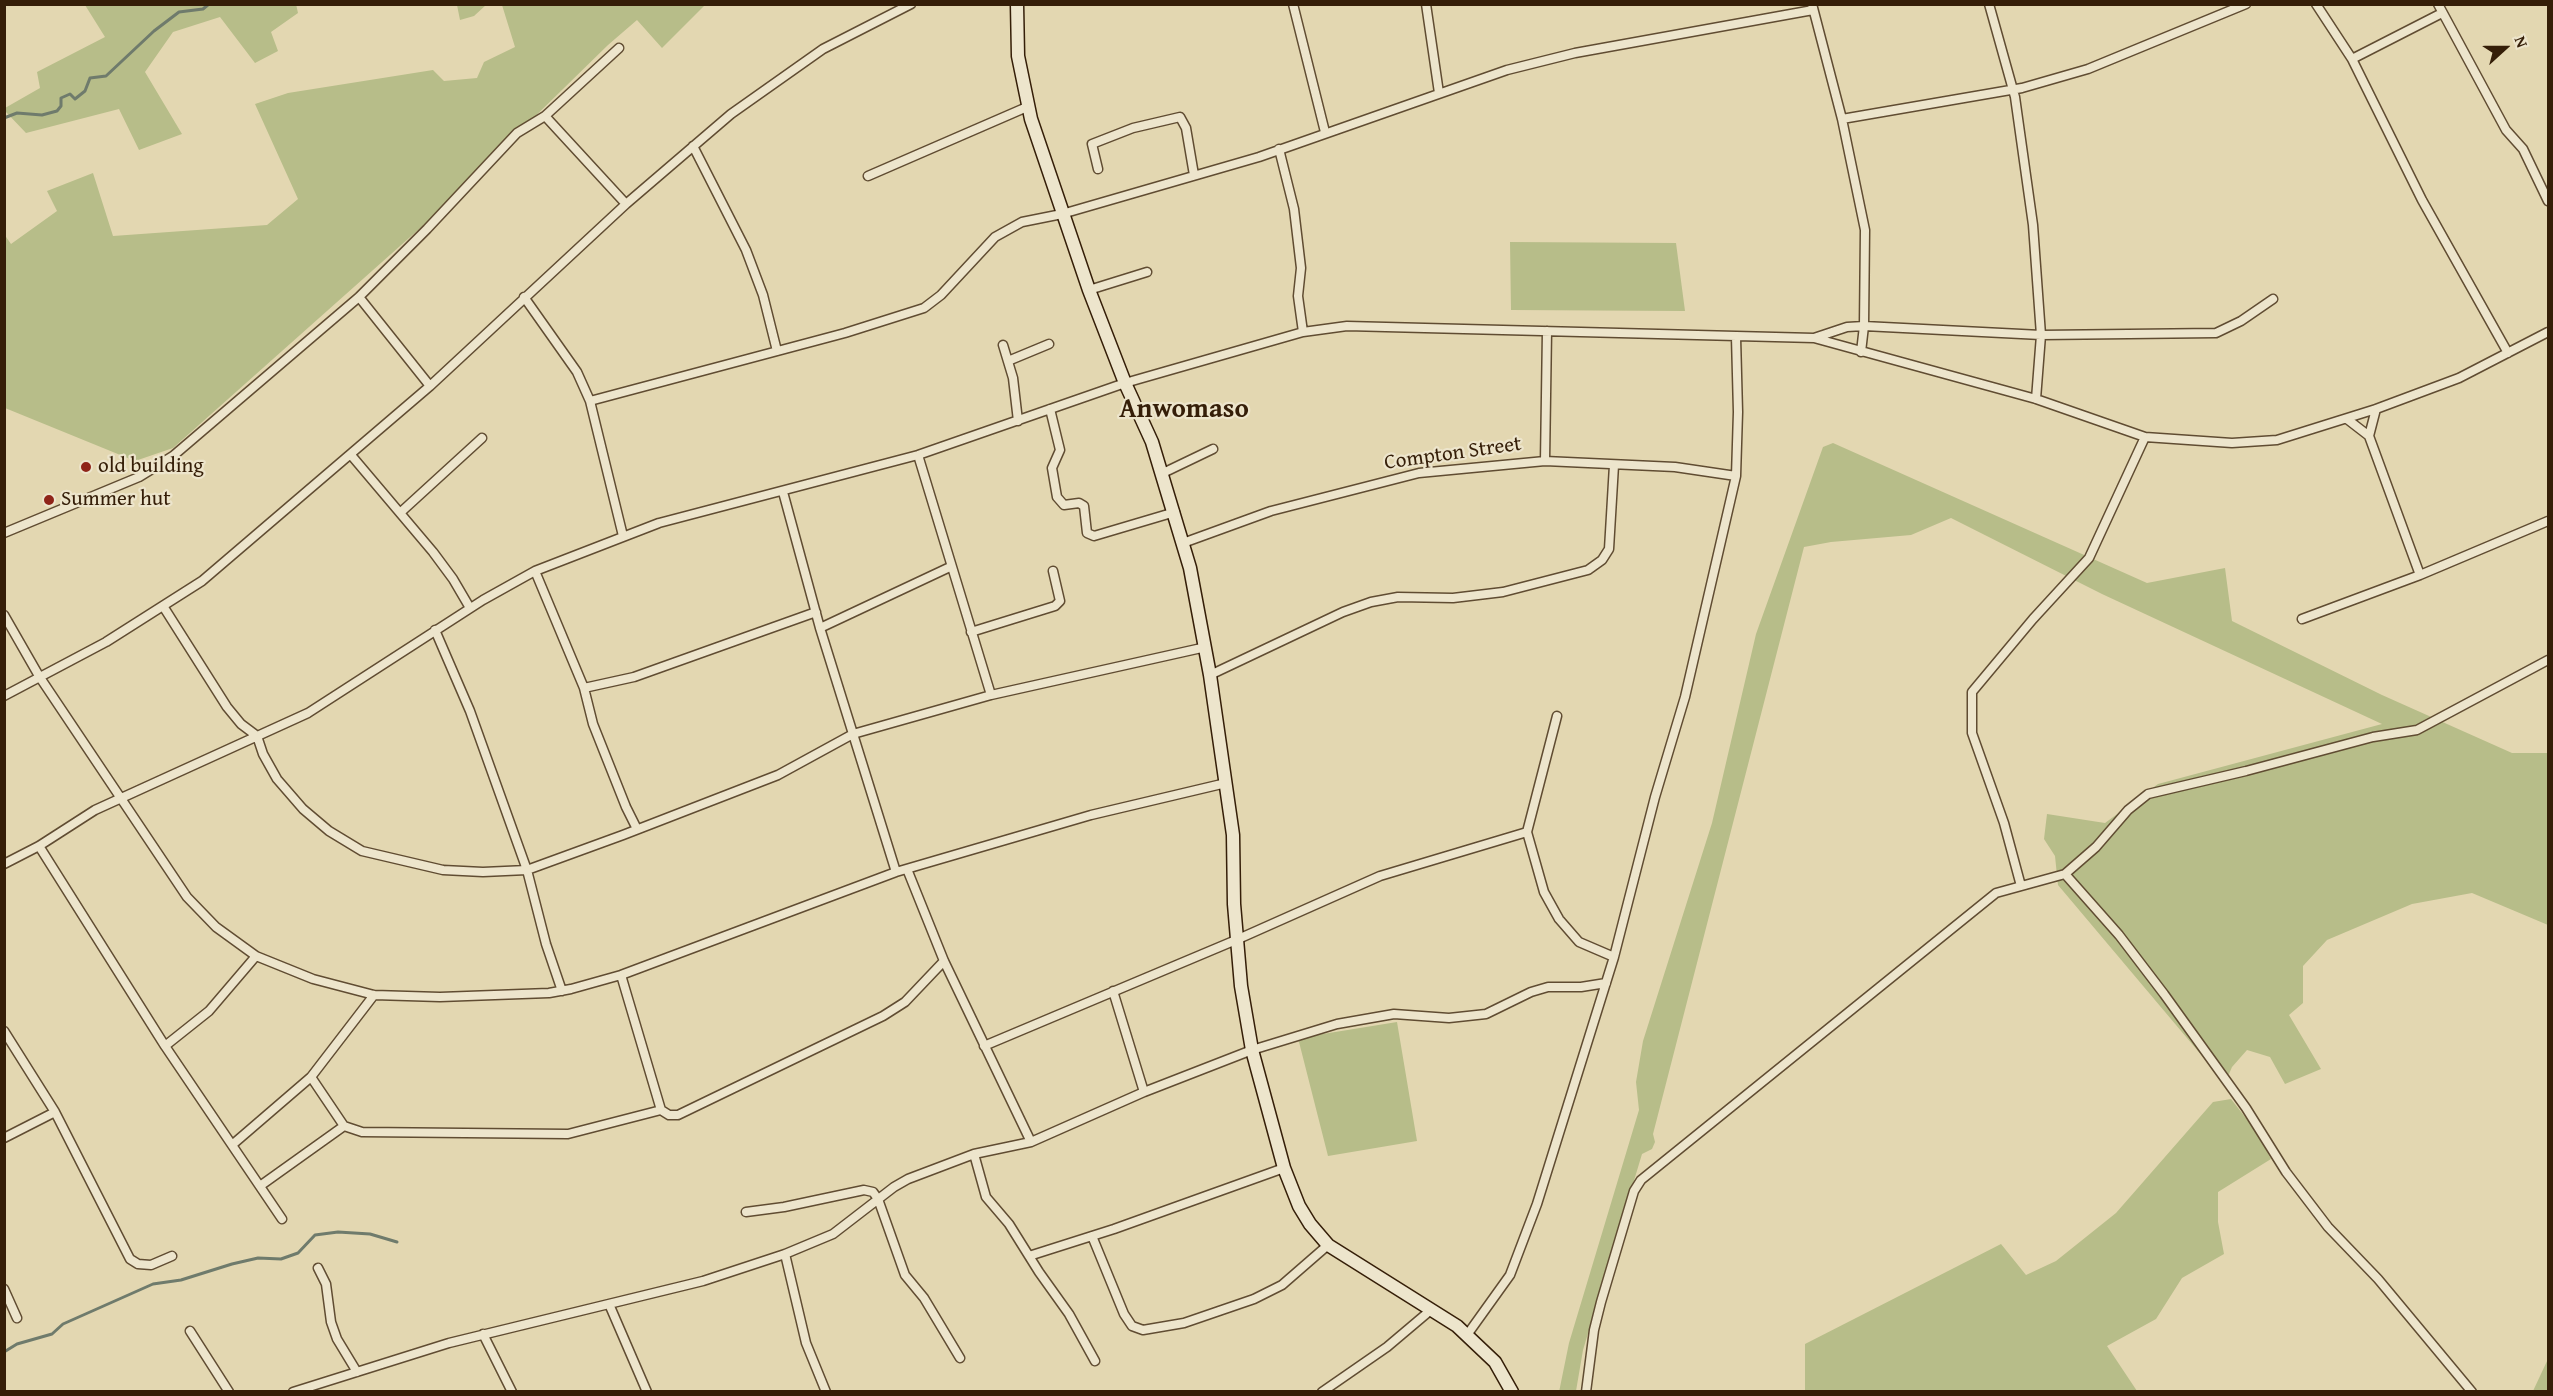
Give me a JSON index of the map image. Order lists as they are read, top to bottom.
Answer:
{
  "streets": {
    "street": ["Compton Street"]
  },
  "districts": ["Anwomaso"],
  "places": ["old building", "Summer hut"],
  "north": "right"
}
